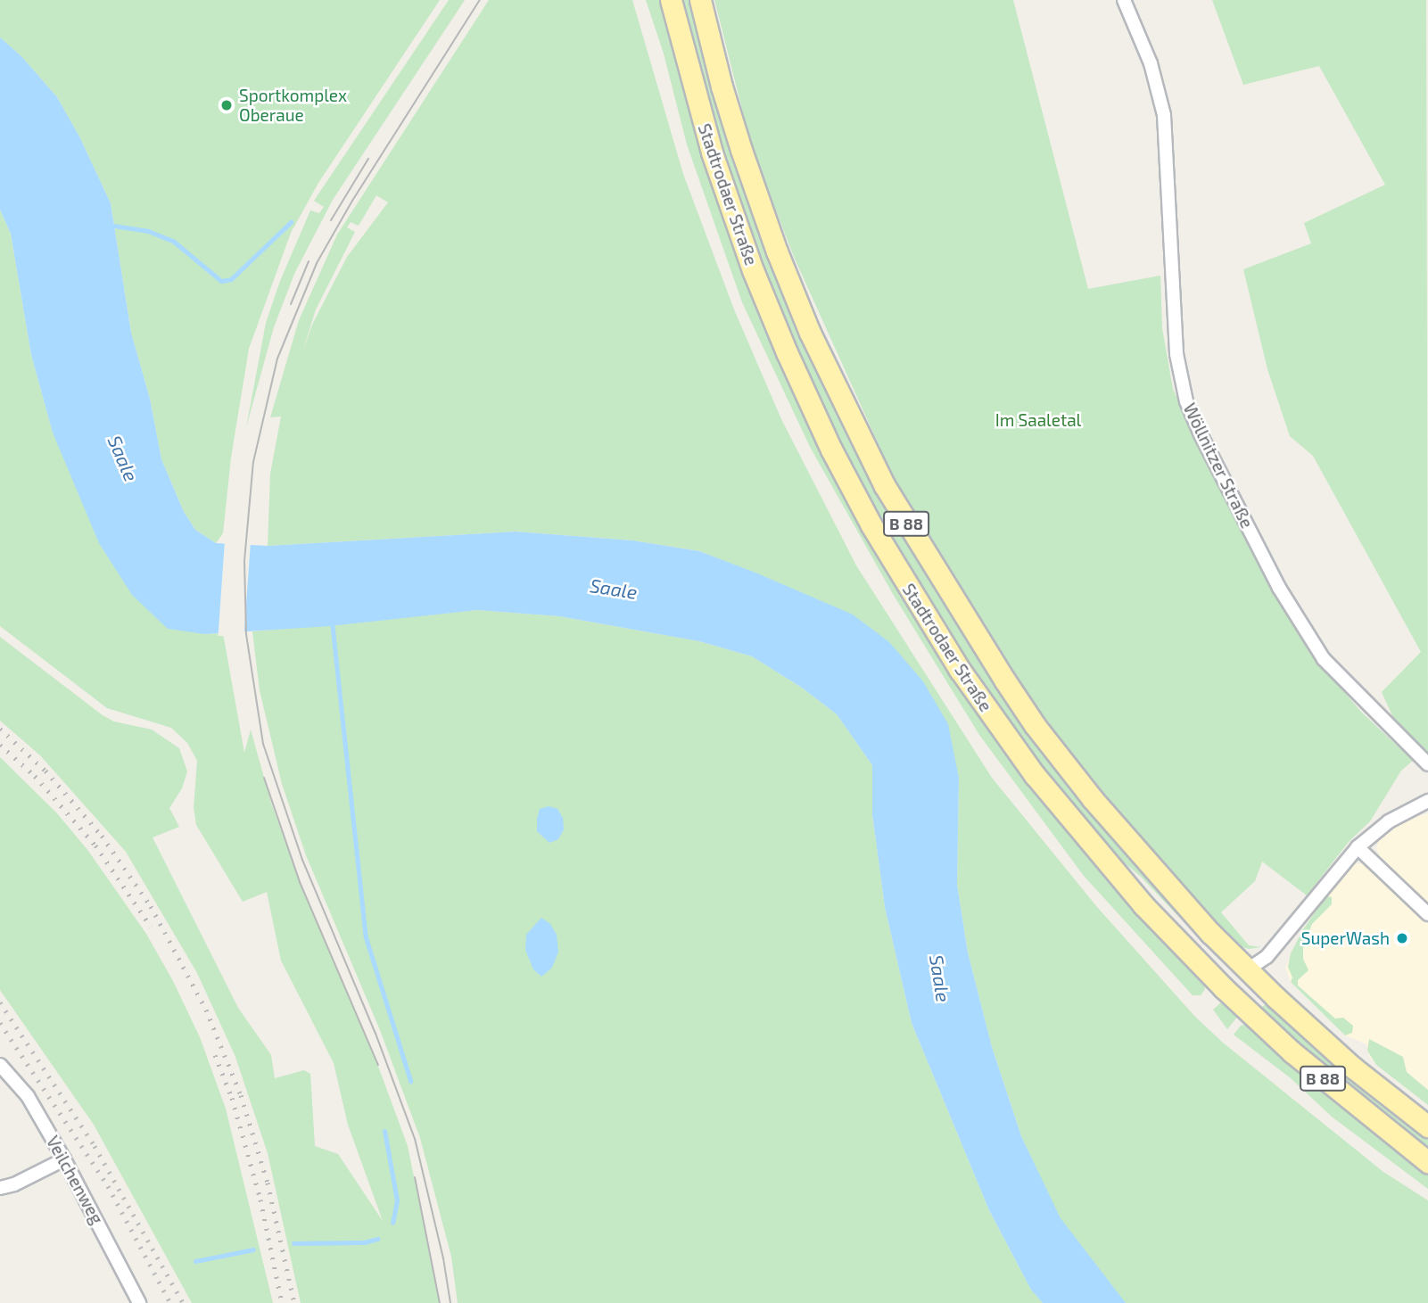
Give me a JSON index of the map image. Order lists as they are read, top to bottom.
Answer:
{
  "streets": {
    "main road": ["Stadtrodaer Straße", "B 88"],
    "street": ["Wöllnitzer Straße", "Veilchenweg"]
  },
  "water": ["Saale"],
  "parks": ["Im Saaletal"],
  "places": ["Sportkomplex Oberaue", "SuperWash"]
}
